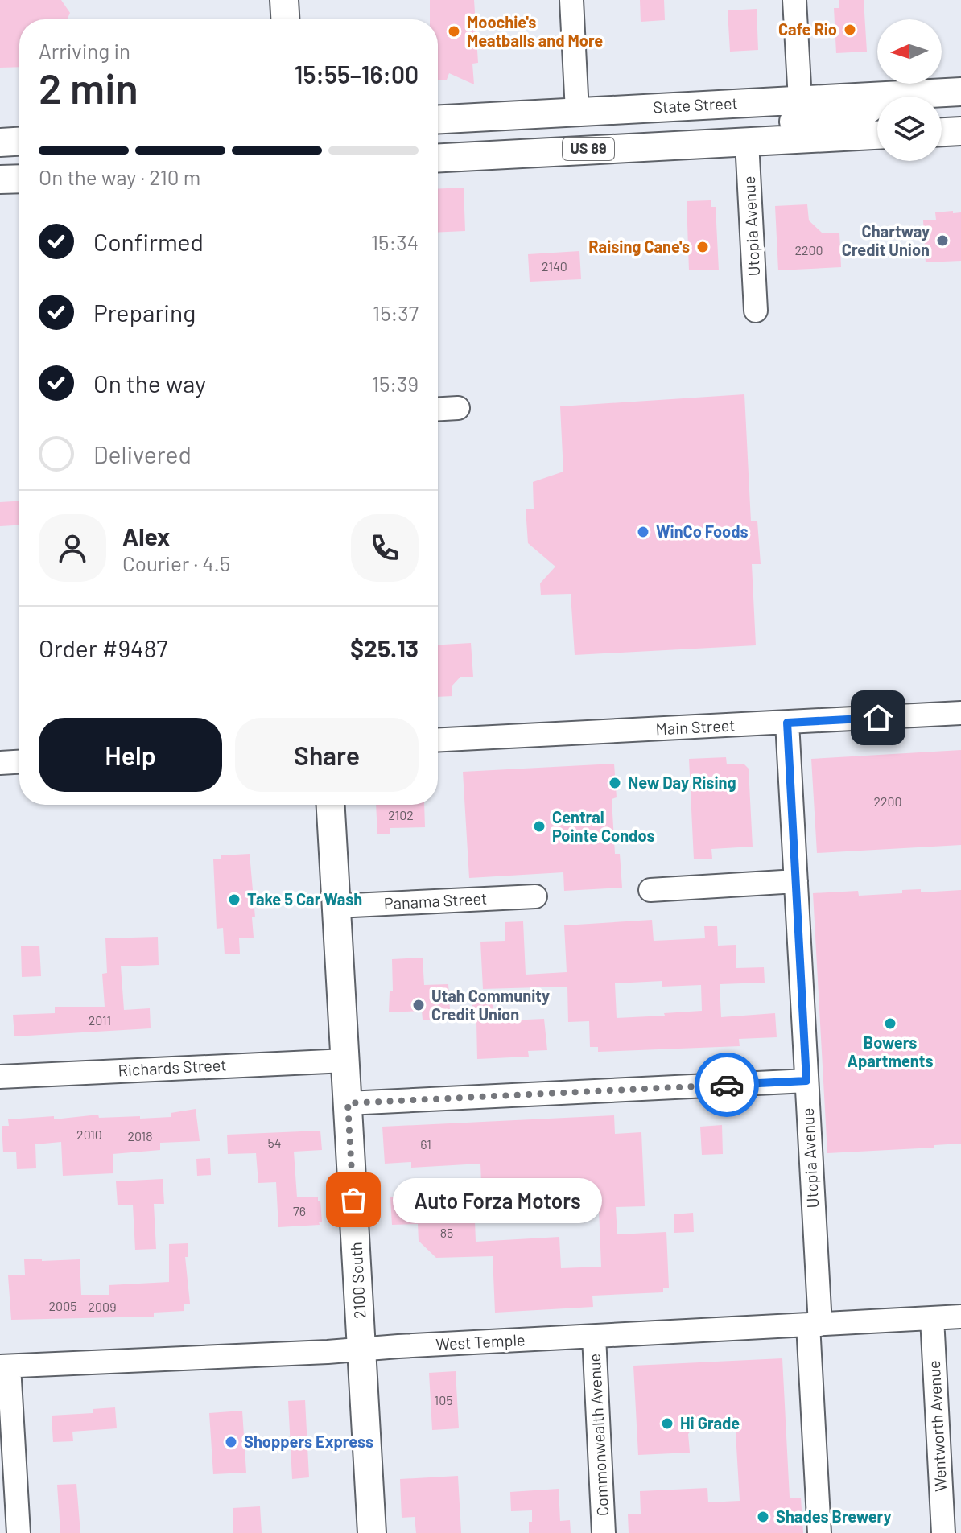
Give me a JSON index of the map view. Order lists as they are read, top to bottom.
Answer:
{
  "streets": {
    "main road": ["State Street", "US 89", "2100 South"],
    "street": [
      "Utopia Avenue",
      "Main Street",
      "Panama Street",
      "Richards Street",
      "West Temple",
      "Wentworth Avenue",
      "Commonwealth Avenue"
    ]
  },
  "crossings": [
    ["US 89", "Utopia Avenue"],
    ["Utopia Avenue", "Main Street"],
    ["Utopia Avenue", "West Temple"],
    ["Panama Street", "2100 South"],
    ["Richards Street", "2100 South"],
    ["2100 South", "West Temple"],
    ["West Temple", "Wentworth Avenue"],
    ["West Temple", "Commonwealth Avenue"]
  ],
  "places": [
    "Cafe Rio",
    "Moochie's Meatballs and More",
    "Chartway Credit Union",
    "Raising Cane's",
    "WinCo Foods",
    "New Day Rising",
    "Central Pointe Condos",
    "Take 5 Car Wash",
    "Utah Community Credit Union",
    "Bowers Apartments",
    "Auto Forza Motors",
    "Hi Grade",
    "Shoppers Express",
    "Shades Brewery"
  ],
  "house_numbers": [
    "2200",
    "2140",
    "2200",
    "2102",
    "2011",
    "2010",
    "2018",
    "54",
    "61",
    "76",
    "85",
    "2005",
    "2009",
    "105"
  ],
  "north": "left",
  "page": {
    "heading": ["2 min", "Arriving in", "15:55–16:00"],
    "panel": [
      "Alex",
      "Courier · 4.5",
      "Order #9487",
      "$25.13"
    ],
    "bar": "On the way · 210 m",
    "list": [
      ["Confirmed", "15:34"],
      ["Preparing", "15:37"],
      ["On the way", "15:39"],
      "Delivered"
    ],
    "buttons": ["Help", "Share"],
    "bubble": "Auto Forza Motors"
  }
}
